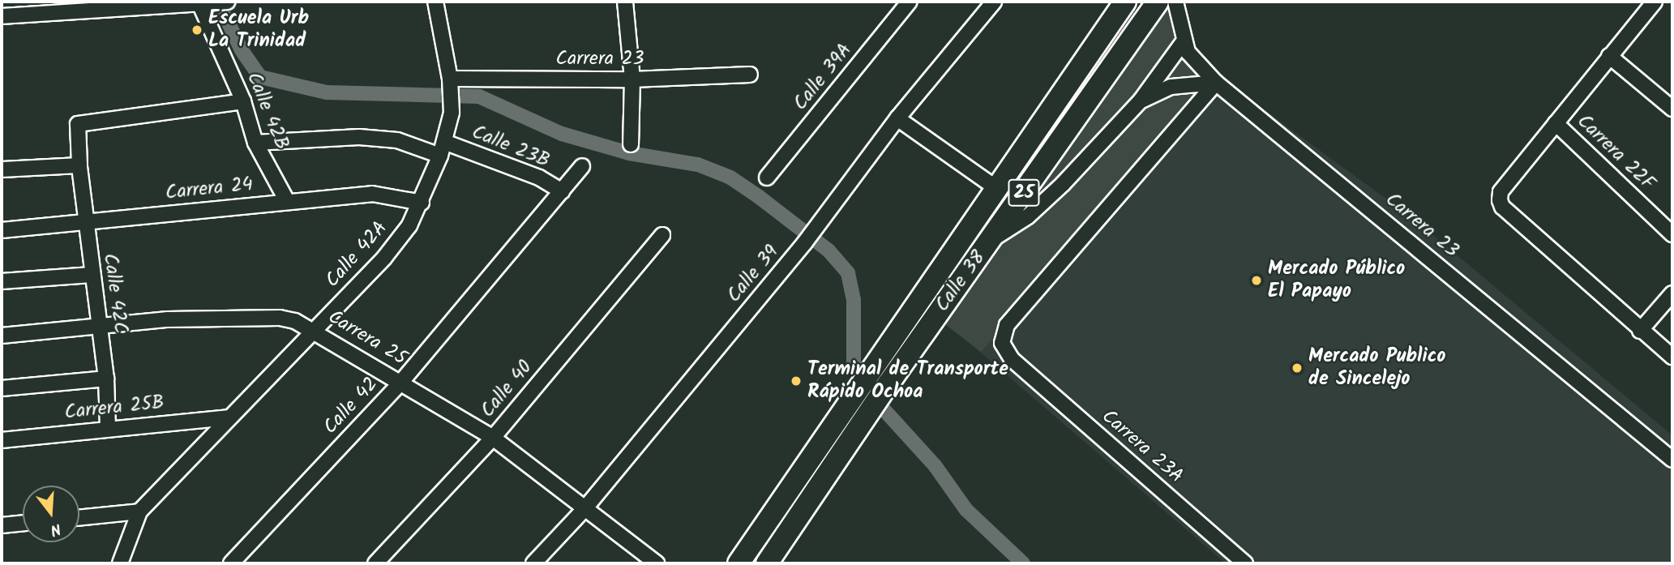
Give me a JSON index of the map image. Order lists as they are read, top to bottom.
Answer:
{
  "streets": {
    "highway": ["25", "Calle 38"],
    "street": [
      "Carrera 23",
      "Calle 39A",
      "Calle 42B",
      "Calle 23B",
      "Carrera 22F",
      "Carrera 24",
      "Calle 42A",
      "Calle 39",
      "Calle 42C",
      "Carrera 25",
      "Calle 40",
      "Calle 42",
      "Carrera 25B",
      "Carrera 23A"
    ]
  },
  "crossings": [
    ["Carrera 23", "Calle 42A"],
    ["Carrera 23", "Carrera 23A"],
    ["Calle 42B", "Carrera 24"],
    ["Calle 42B", "Calle 42C"],
    ["Calle 23B", "Calle 42A"],
    ["Calle 23B", "Calle 42"],
    ["Carrera 24", "Calle 42A"],
    ["Carrera 24", "Calle 42C"],
    ["Calle 42A", "Carrera 25"],
    ["Calle 42A", "Carrera 25B"],
    ["Calle 39", "Carrera 25"],
    ["Calle 42C", "Carrera 25"],
    ["Calle 42C", "Carrera 25B"],
    ["Carrera 25", "Calle 40"],
    ["Carrera 25", "Calle 42"]
  ],
  "places": [
    "Escuela Urb La Trinidad",
    "Mercado Público El Papayo",
    "Mercado Publico de Sincelejo",
    "Terminal de Transporte Rápido Ochoa"
  ],
  "north": "bottom"
}
